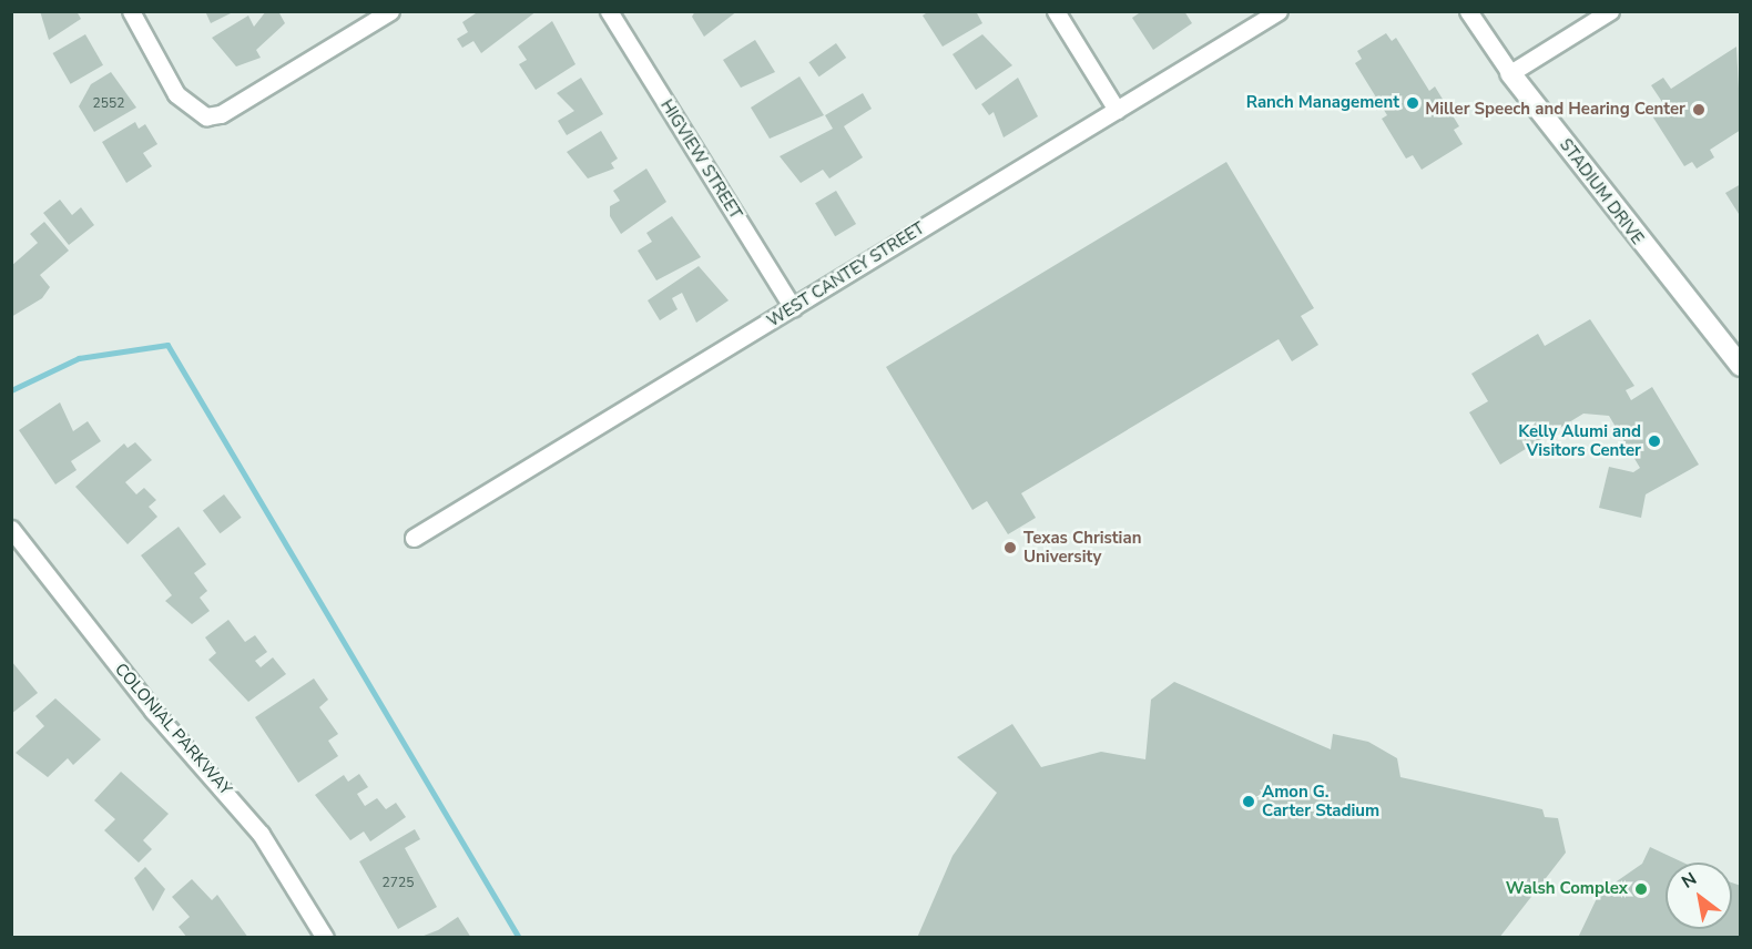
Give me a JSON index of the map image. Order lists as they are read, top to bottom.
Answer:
{
  "streets": {
    "street": [
      "HIGVIEW STREET",
      "STADIUM DRIVE",
      "WEST CANTEY STREET",
      "COLONIAL PARKWAY"
    ]
  },
  "crossings": [
    ["HIGVIEW STREET", "WEST CANTEY STREET"]
  ],
  "places": [
    "Ranch Management",
    "Miller Speech and Hearing Center",
    "Kelly Alumi and Visitors Center",
    "Texas Christian University",
    "Amon G. Carter Stadium",
    "Walsh Complex"
  ],
  "house_numbers": ["2552", "2725"],
  "north": "top left"
}
